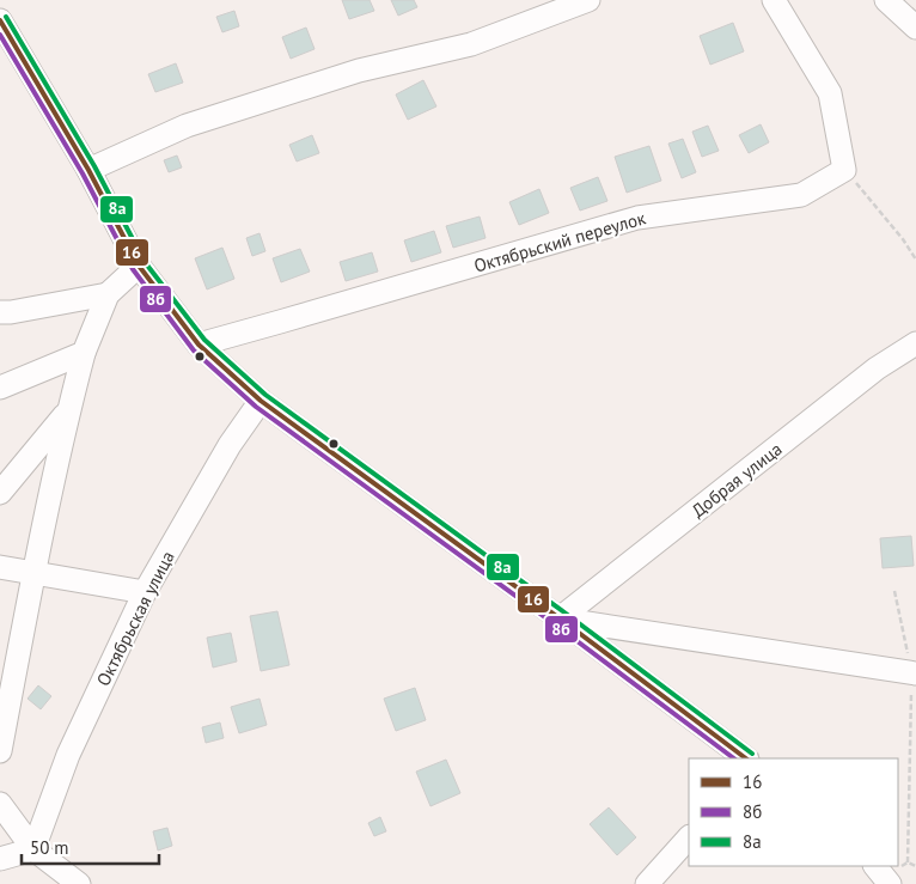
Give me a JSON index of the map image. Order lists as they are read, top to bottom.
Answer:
{
  "streets": {
    "street": ["Октябрьский переулок", "Добрая улица", "Октябрьская улица"]
  },
  "lines": ["transit line 8а", "transit line 16", "transit line 8б"],
  "legend": ["16", "8б", "8а"],
  "scale_bar": "50 m"
}
